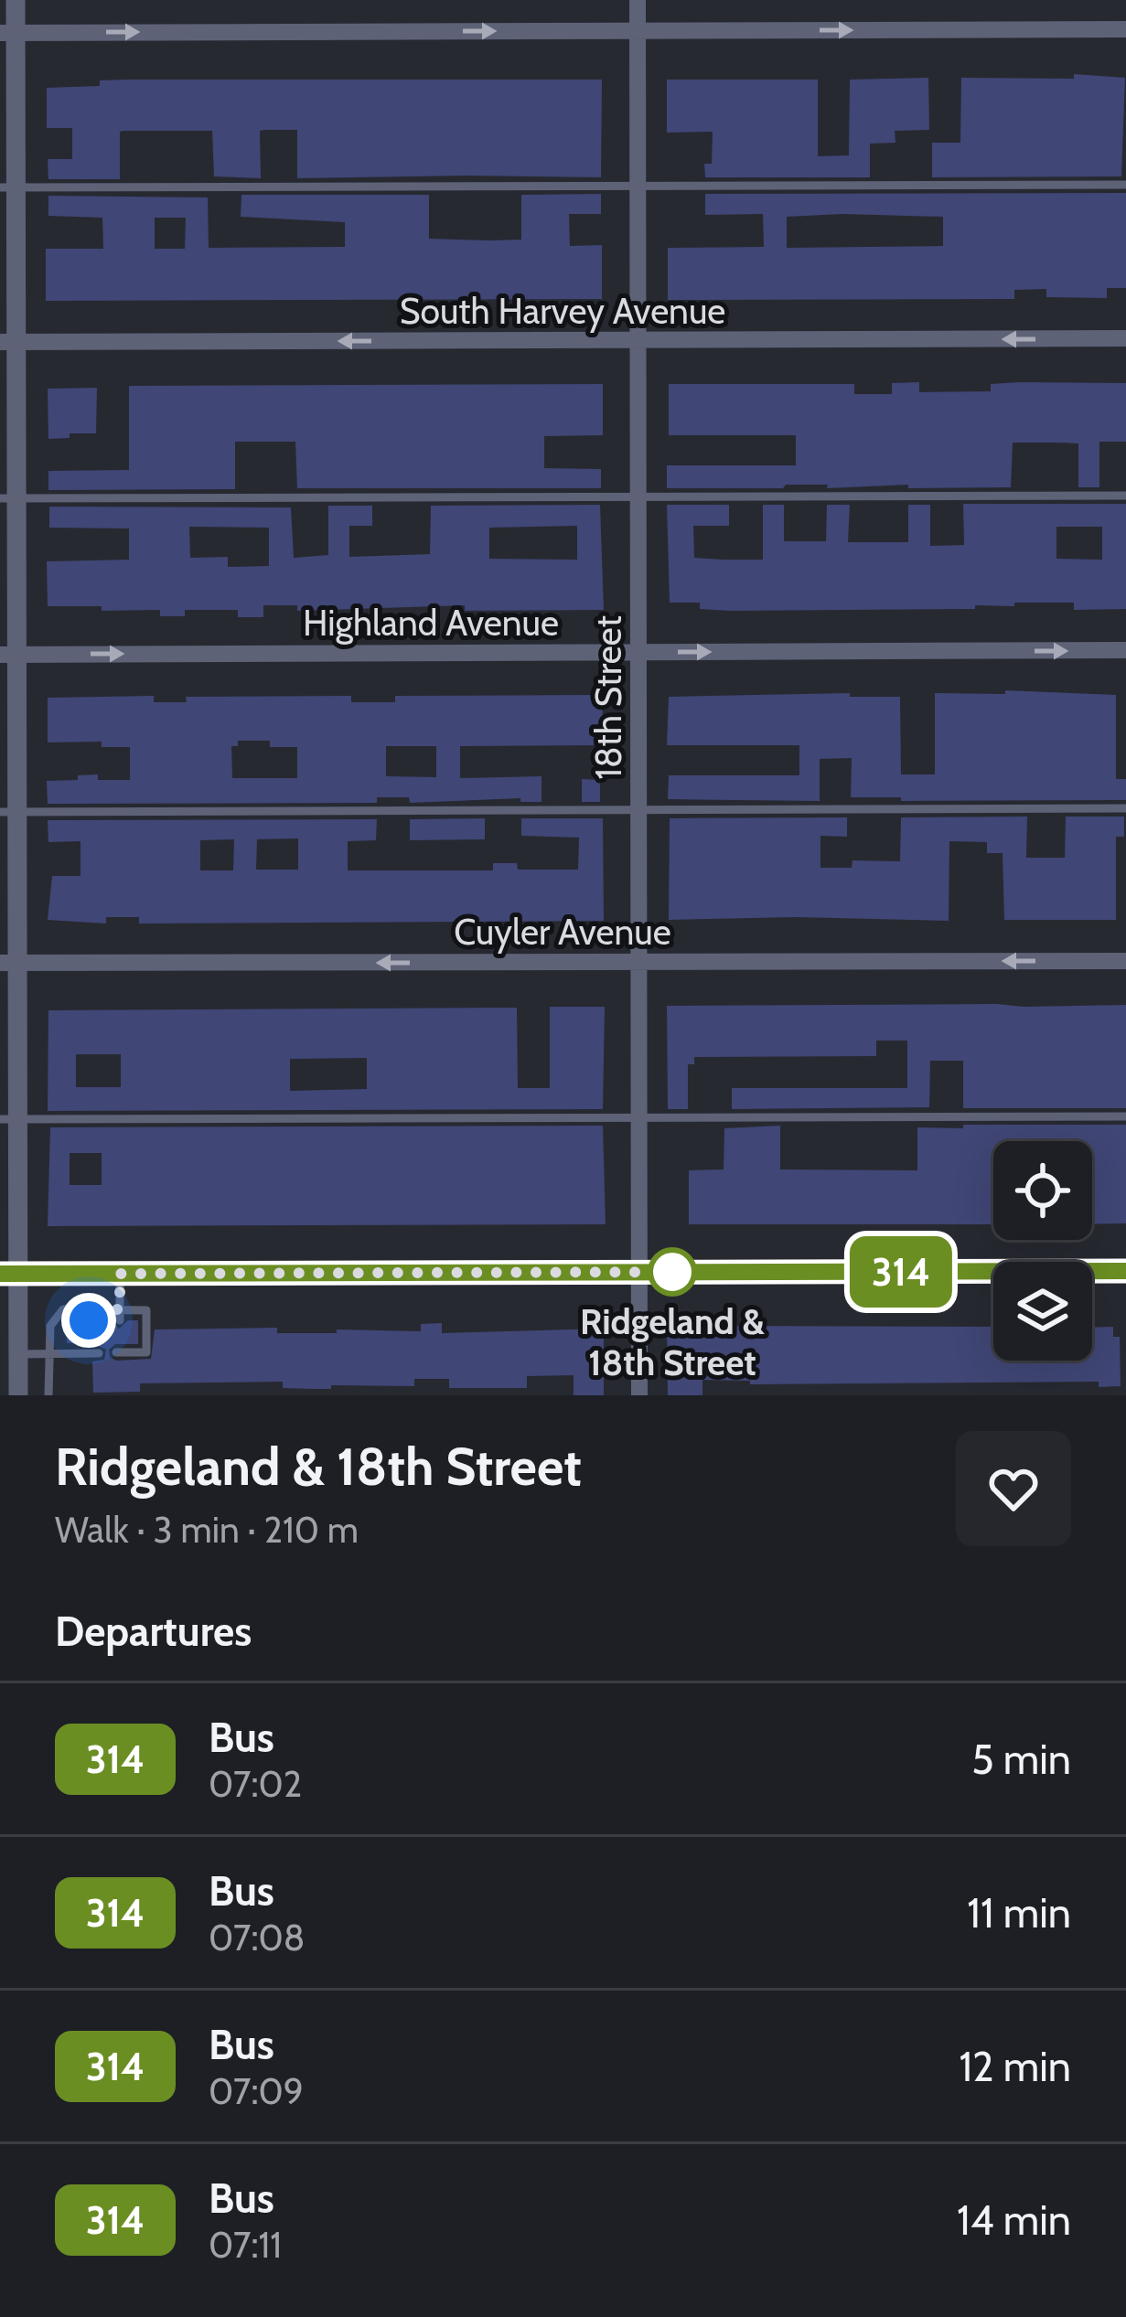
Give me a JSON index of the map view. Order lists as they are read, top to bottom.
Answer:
{
  "streets": {
    "street": [
      "South Harvey Avenue",
      "Highland Avenue",
      "18th Street",
      "Cuyler Avenue"
    ]
  },
  "crossings": [
    ["South Harvey Avenue", "18th Street"],
    ["Highland Avenue", "18th Street"],
    ["18th Street", "Cuyler Avenue"]
  ],
  "one_way": ["South Harvey Avenue", "Highland Avenue", "Cuyler Avenue"],
  "places": ["Ridgeland & 18th Street"],
  "lines": ["bus line 314"],
  "page": {
    "on_map": "314",
    "heading": [
      ["Ridgeland & 18th Street", "Walk · 3 min · 210 m"],
      "Departures"
    ],
    "list": [
      {
        "mark": "314",
        "name": "Bus",
        "note": "07:02",
        "value": "5 min"
      },
      {
        "mark": "314",
        "name": "Bus",
        "note": "07:08",
        "value": "11 min"
      },
      {
        "mark": "314",
        "name": "Bus",
        "note": "07:09",
        "value": "12 min"
      },
      {
        "mark": "314",
        "name": "Bus",
        "note": "07:11",
        "value": "14 min"
      }
    ]
  }
}
